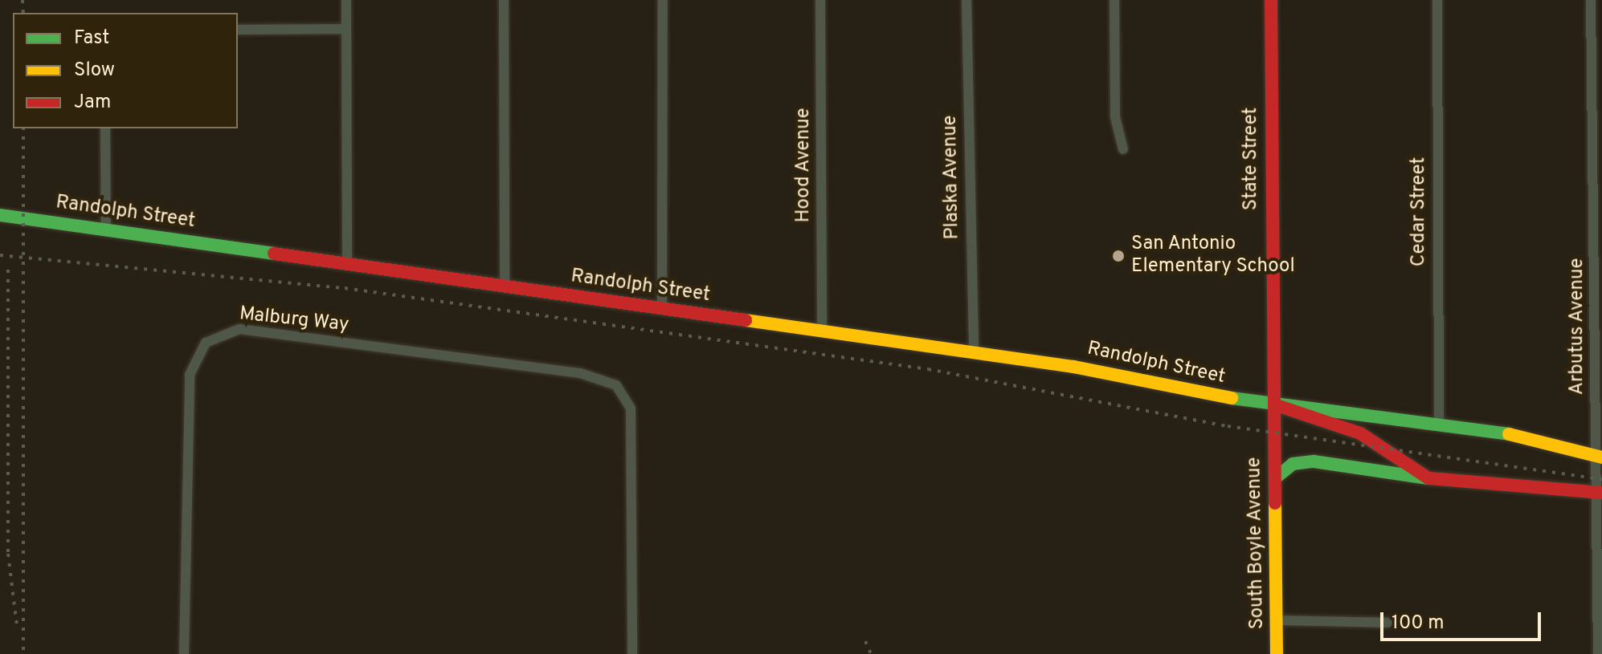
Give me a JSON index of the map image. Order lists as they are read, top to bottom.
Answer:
{
  "streets": {
    "street": [
      "State Street",
      "Hood Avenue",
      "Plaska Avenue",
      "Cedar Street",
      "Randolph Street",
      "Malburg Way",
      "Arbutus Avenue",
      "South Boyle Avenue"
    ]
  },
  "crossings": [
    ["State Street", "Randolph Street"],
    ["State Street", "South Boyle Avenue"],
    ["Hood Avenue", "Randolph Street"],
    ["Plaska Avenue", "Randolph Street"],
    ["Cedar Street", "Randolph Street"],
    ["Randolph Street", "Arbutus Avenue"]
  ],
  "places": ["San Antonio Elementary School"],
  "legend": ["Fast", "Slow", "Jam"],
  "scale_bar": "100 m"
}
